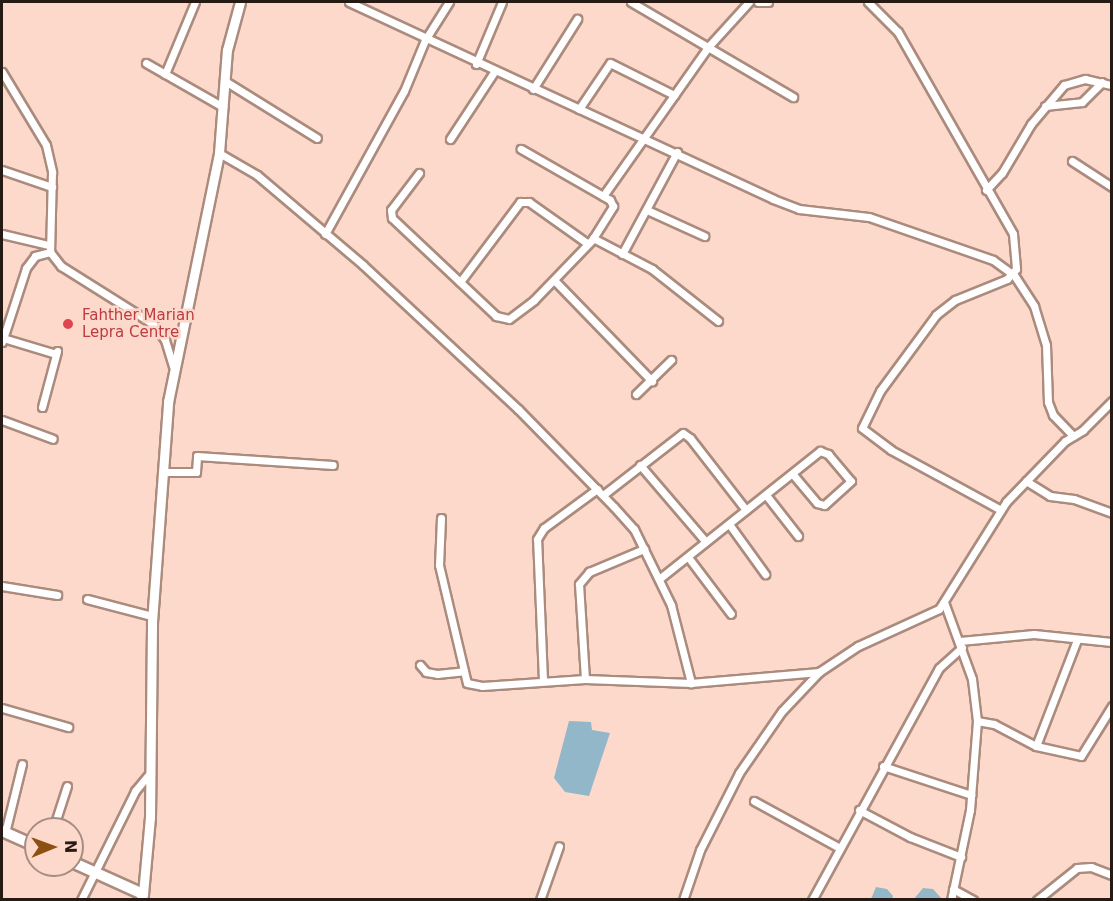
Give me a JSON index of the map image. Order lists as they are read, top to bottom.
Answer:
{
  "places": ["Fahther Marian Lepra Centre"],
  "north": "right"
}
